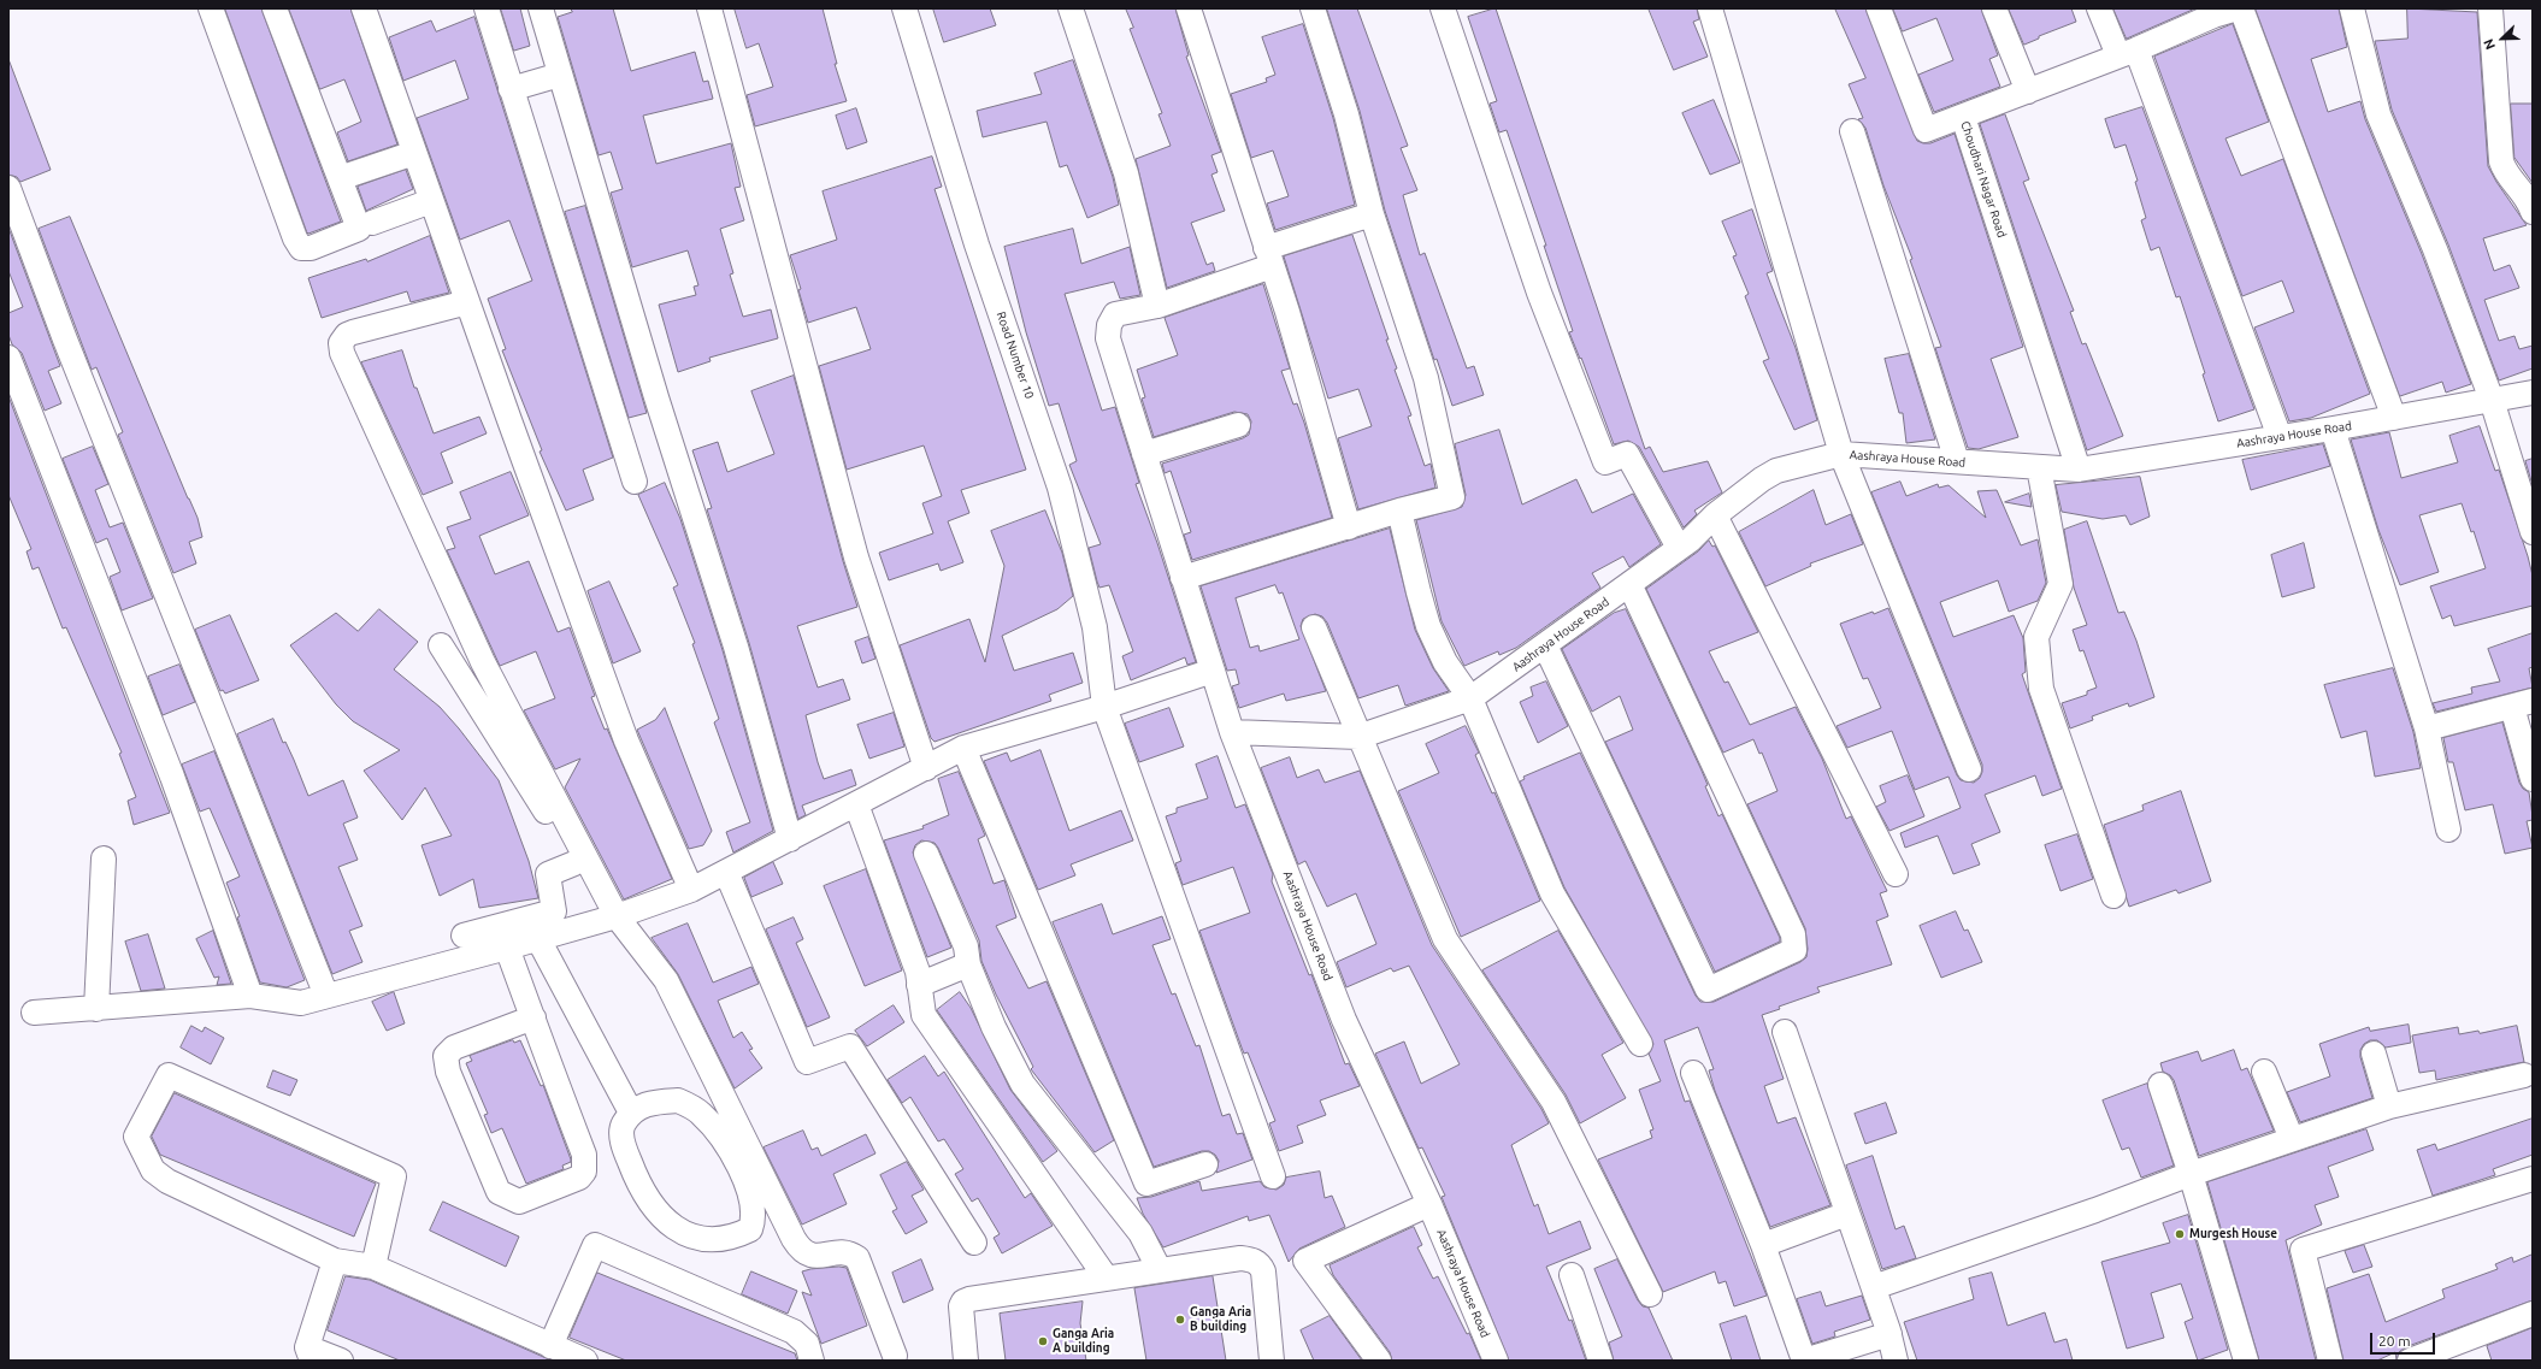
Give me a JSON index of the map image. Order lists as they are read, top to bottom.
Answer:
{
  "streets": {
    "street": ["Choudhari Nagar Road", "Road Number 10", "Aashraya House Road"]
  },
  "crossings": [
    ["Choudhari Nagar Road", "Aashraya House Road"]
  ],
  "places": ["Murgesh House", "Ganga Aria B building", "Ganga Aria A building"],
  "scale_bar": "20 m",
  "north": "bottom left"
}
